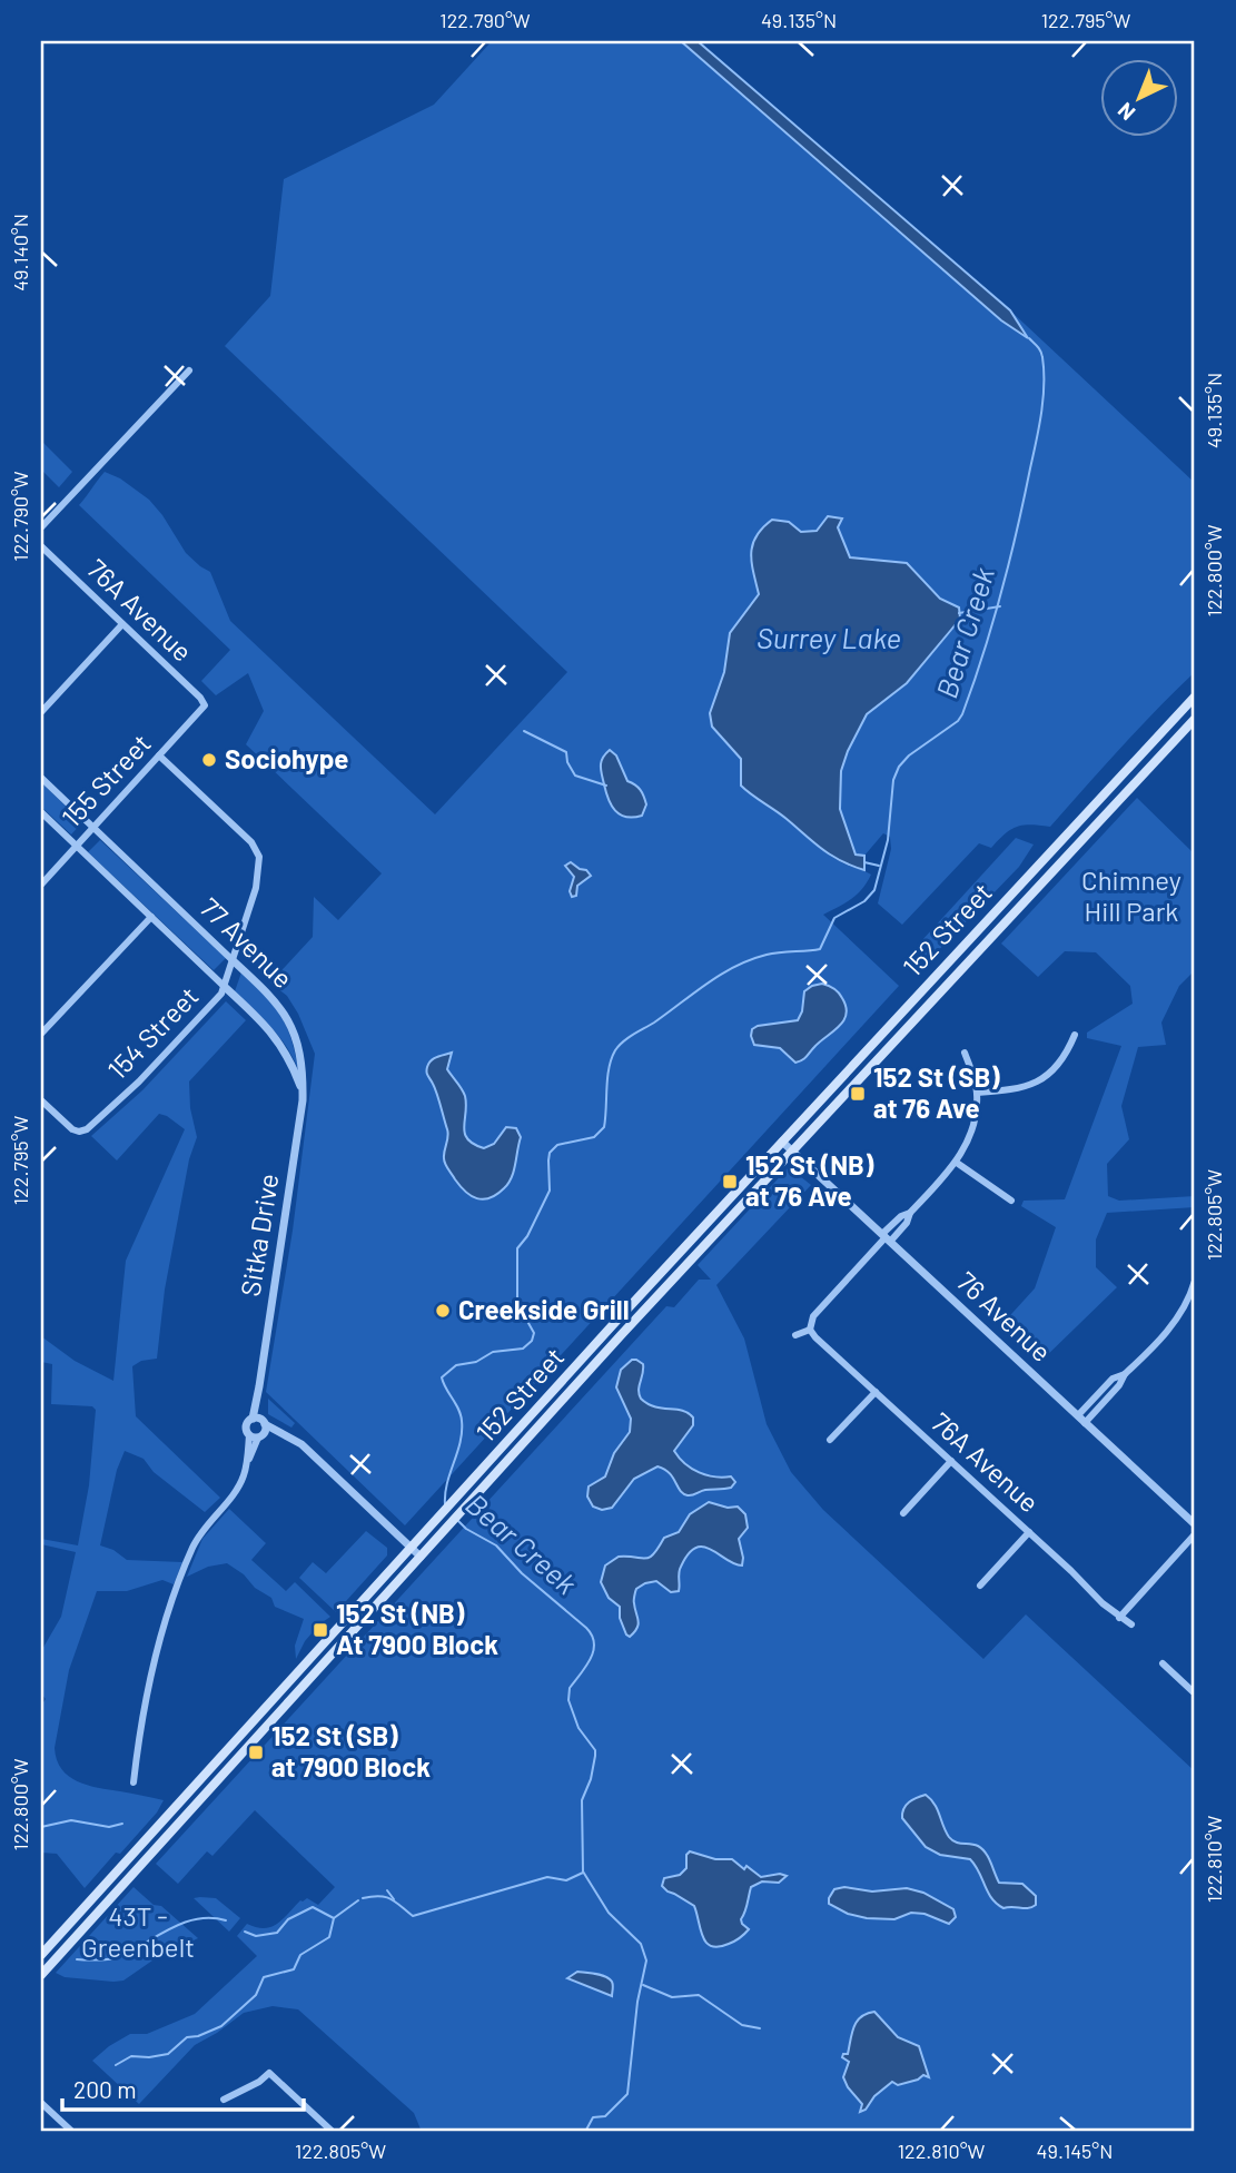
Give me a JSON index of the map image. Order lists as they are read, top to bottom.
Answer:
{
  "streets": {
    "main road": ["152 Street"],
    "street": [
      "76A Avenue",
      "155 Street",
      "77 Avenue",
      "154 Street",
      "Sitka Drive",
      "76 Avenue"
    ]
  },
  "crossings": [
    ["76A Avenue", "155 Street"],
    ["155 Street", "77 Avenue"],
    ["155 Street", "154 Street"],
    ["152 Street", "76 Avenue"],
    ["77 Avenue", "154 Street"],
    ["77 Avenue", "Sitka Drive"]
  ],
  "water": ["Bear Creek", "Surrey Lake"],
  "parks": ["Chimney Hill Park", "43T - Greenbelt"],
  "places": {
    "other": ["Sociohype", "Creekside Grill"],
    "transit": [
      "152 St (SB) at 76 Ave",
      "152 St (NB) at 76 Ave",
      "152 St (NB) At 7900 Block",
      "152 St (SB) at 7900 Block"
    ]
  },
  "scale_bar": "200 m",
  "north": "bottom left",
  "coordinates": [
    "122.790°W",
    "49.135°N",
    "122.795°W",
    "49.140°N",
    "122.800°W",
    "122.805°W",
    "122.810°W",
    "49.145°N"
  ]
}
